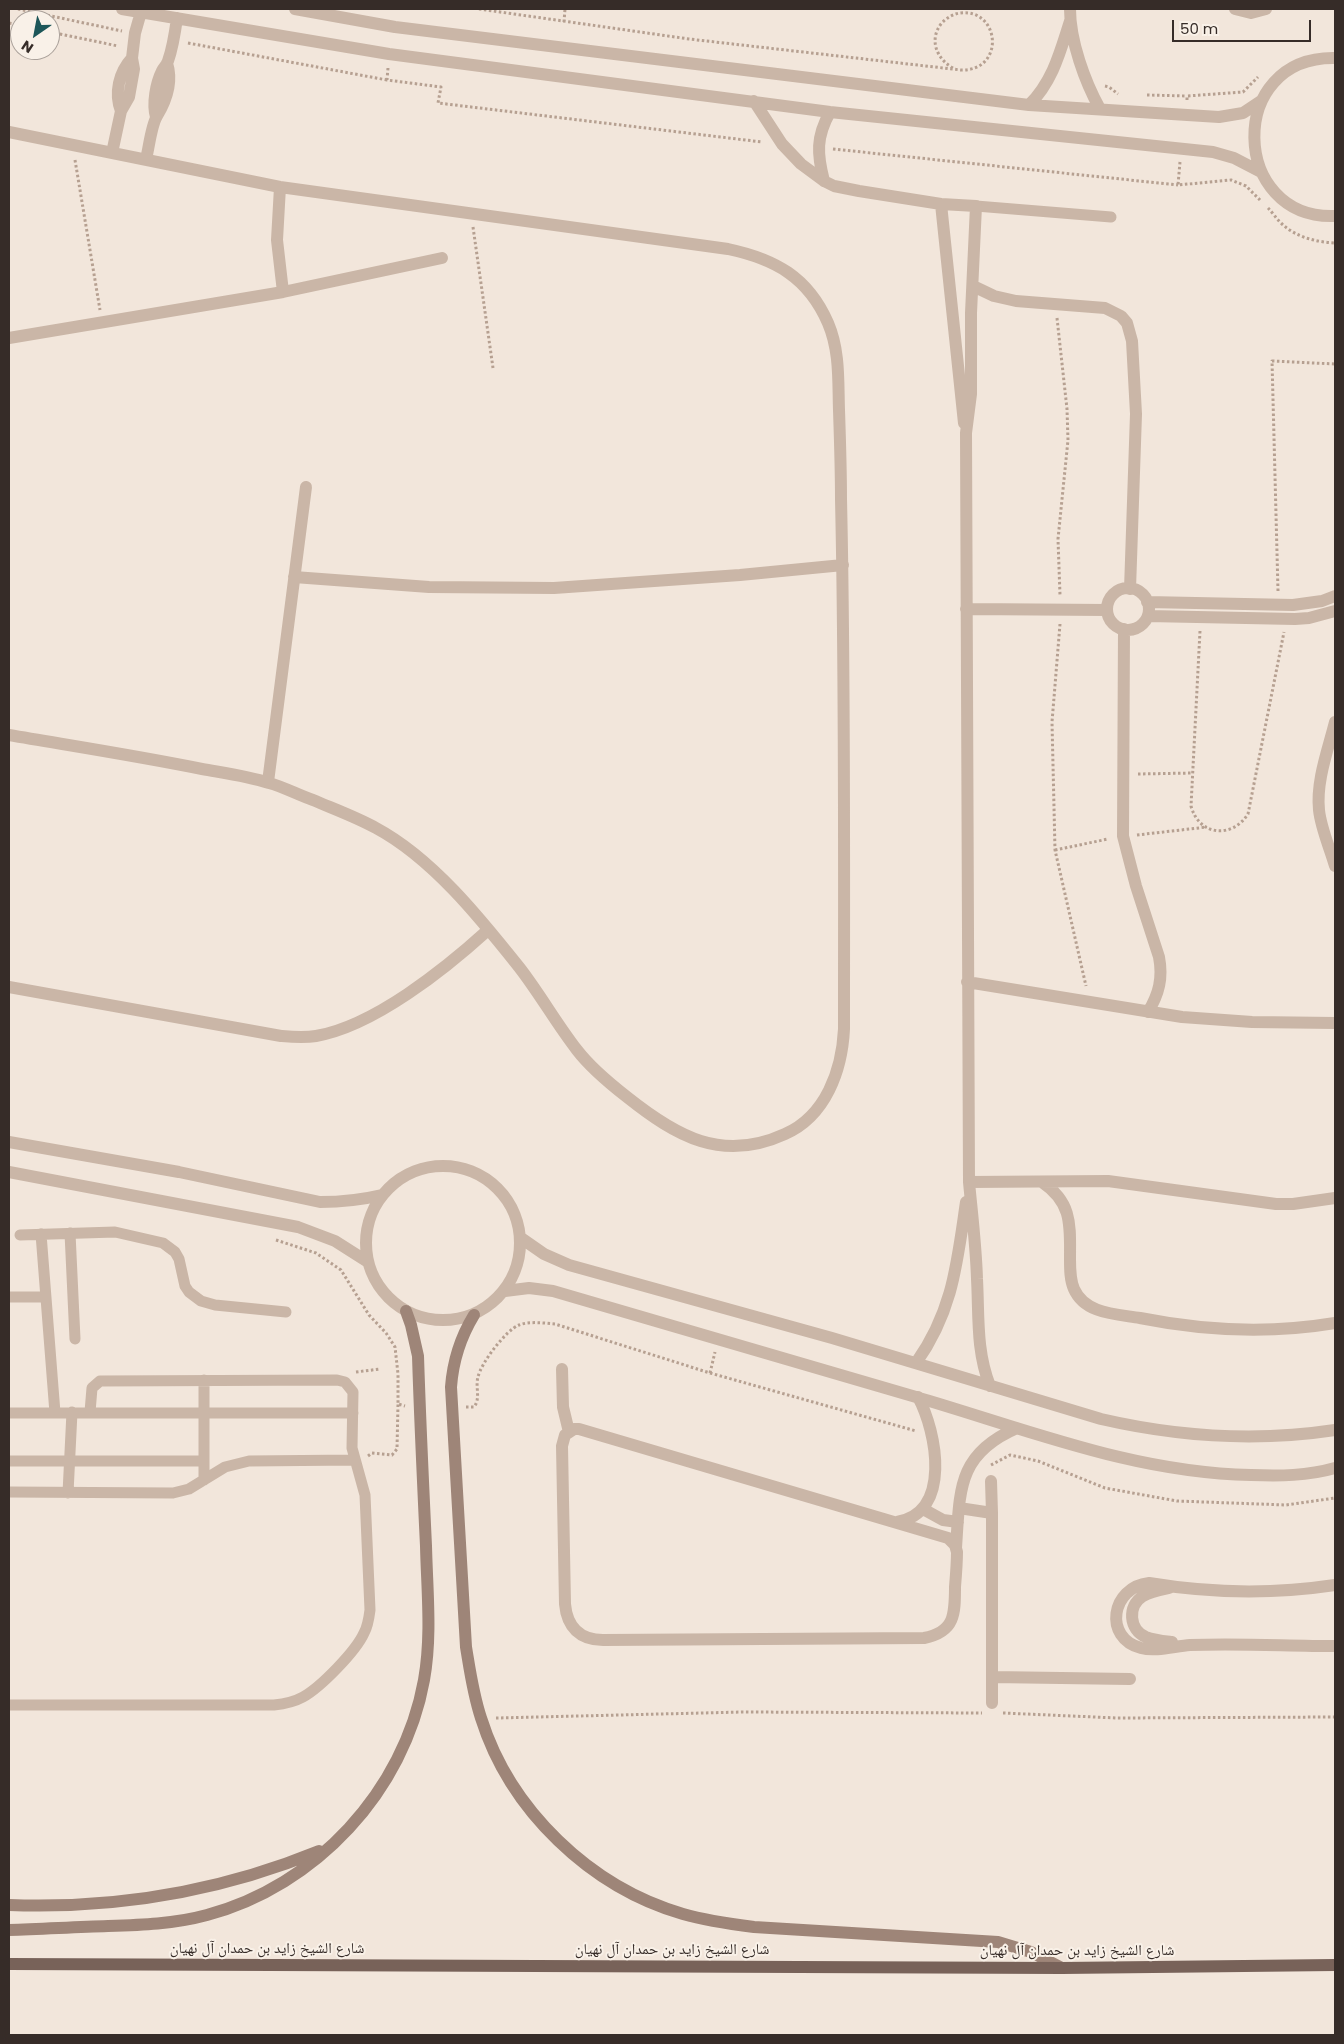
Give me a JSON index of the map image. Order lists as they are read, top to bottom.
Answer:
{
  "streets": {
    "main road": ["شارع الشيخ زايد بن حمدان آل نهيان"]
  },
  "scale_bar": "50 m",
  "north": "bottom left"
}
